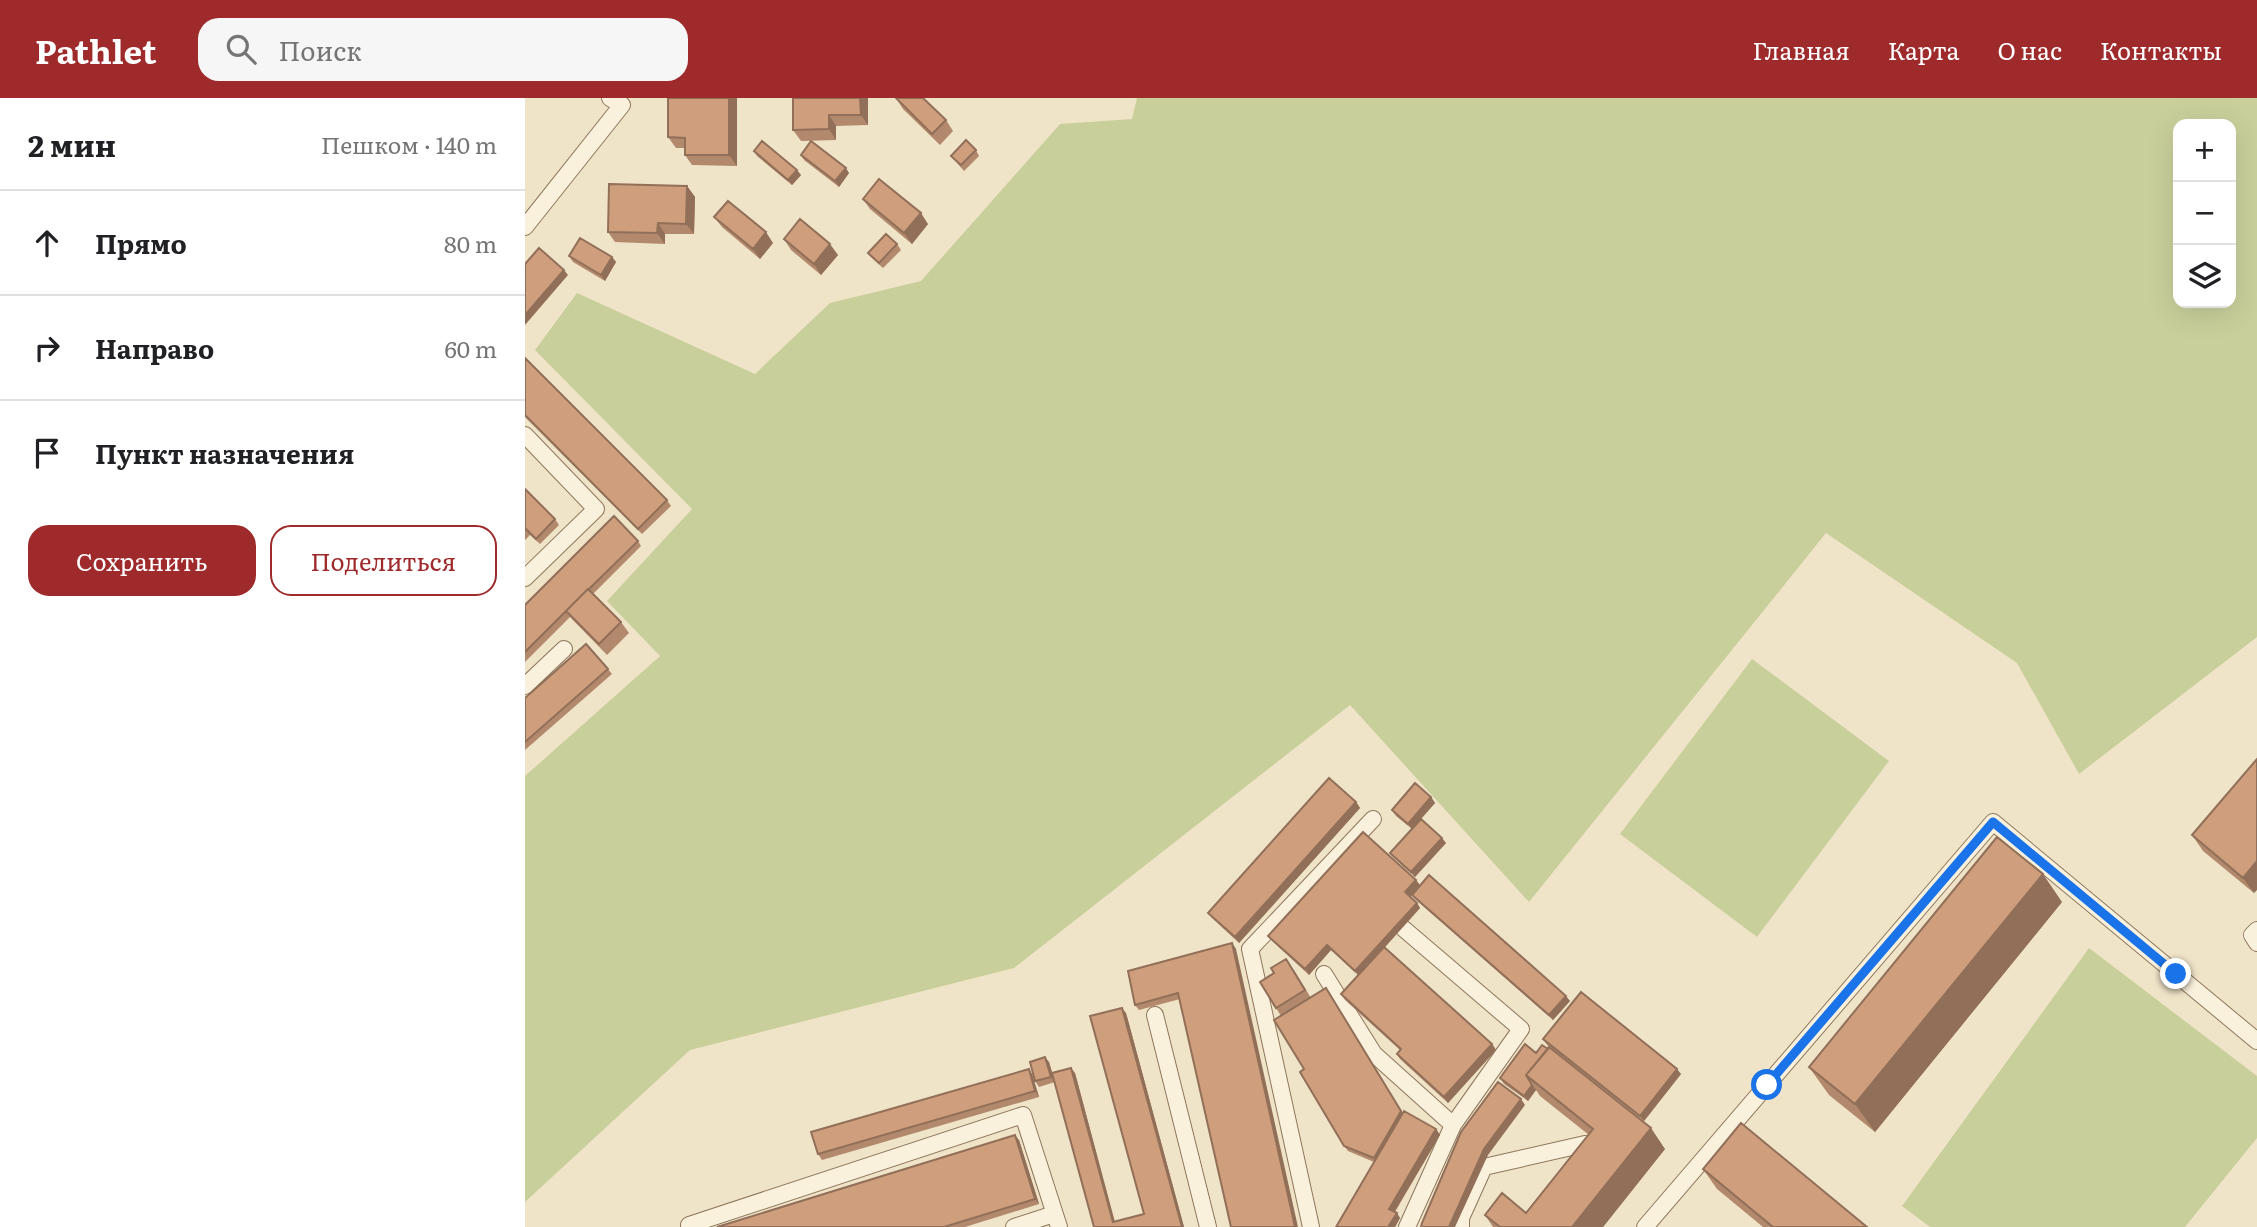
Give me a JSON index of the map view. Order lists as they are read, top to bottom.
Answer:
{
  "page": {
    "header": "Pathlet",
    "search": "Поиск",
    "nav": [
      "Главная",
      "Карта",
      "О нас",
      "Контакты"
    ],
    "heading": ["2 мин", "Пешком · 140 m"],
    "map_buttons": ["+", "−"],
    "list": [
      ["Прямо", "80 m"],
      ["Направо", "60 m"],
      "Пункт назначения"
    ],
    "buttons": ["Сохранить", "Поделиться"]
  }
}
